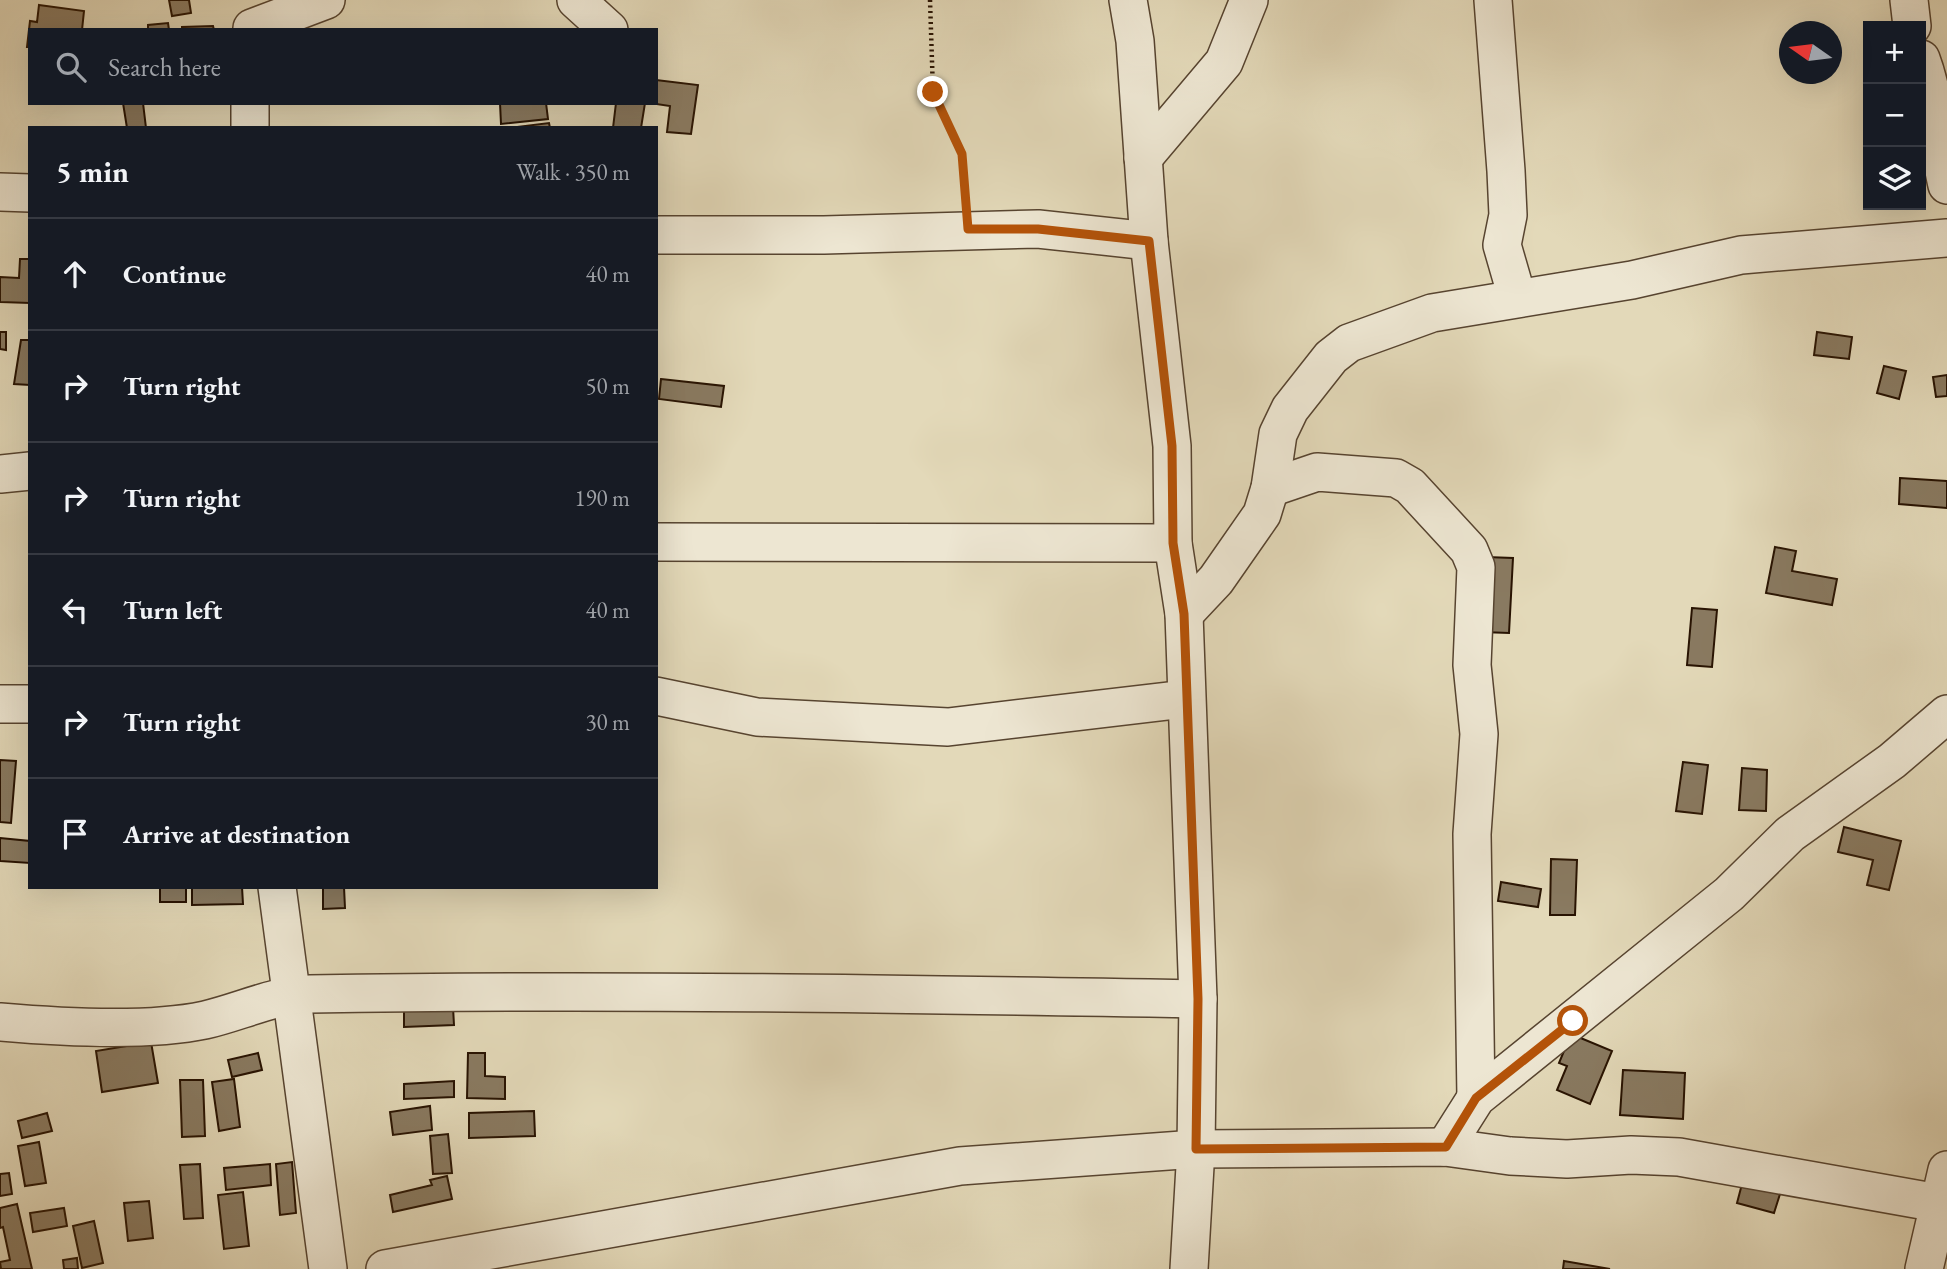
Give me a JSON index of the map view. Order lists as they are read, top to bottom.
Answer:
{
  "north": "left",
  "page": {
    "map_buttons": ["+", "−"],
    "search": "Search here",
    "heading": ["5 min", "Walk · 350 m"],
    "list": [
      ["Continue", "40 m"],
      ["Turn right", "50 m"],
      ["Turn right", "190 m"],
      ["Turn left", "40 m"],
      ["Turn right", "30 m"],
      "Arrive at destination"
    ]
  }
}
